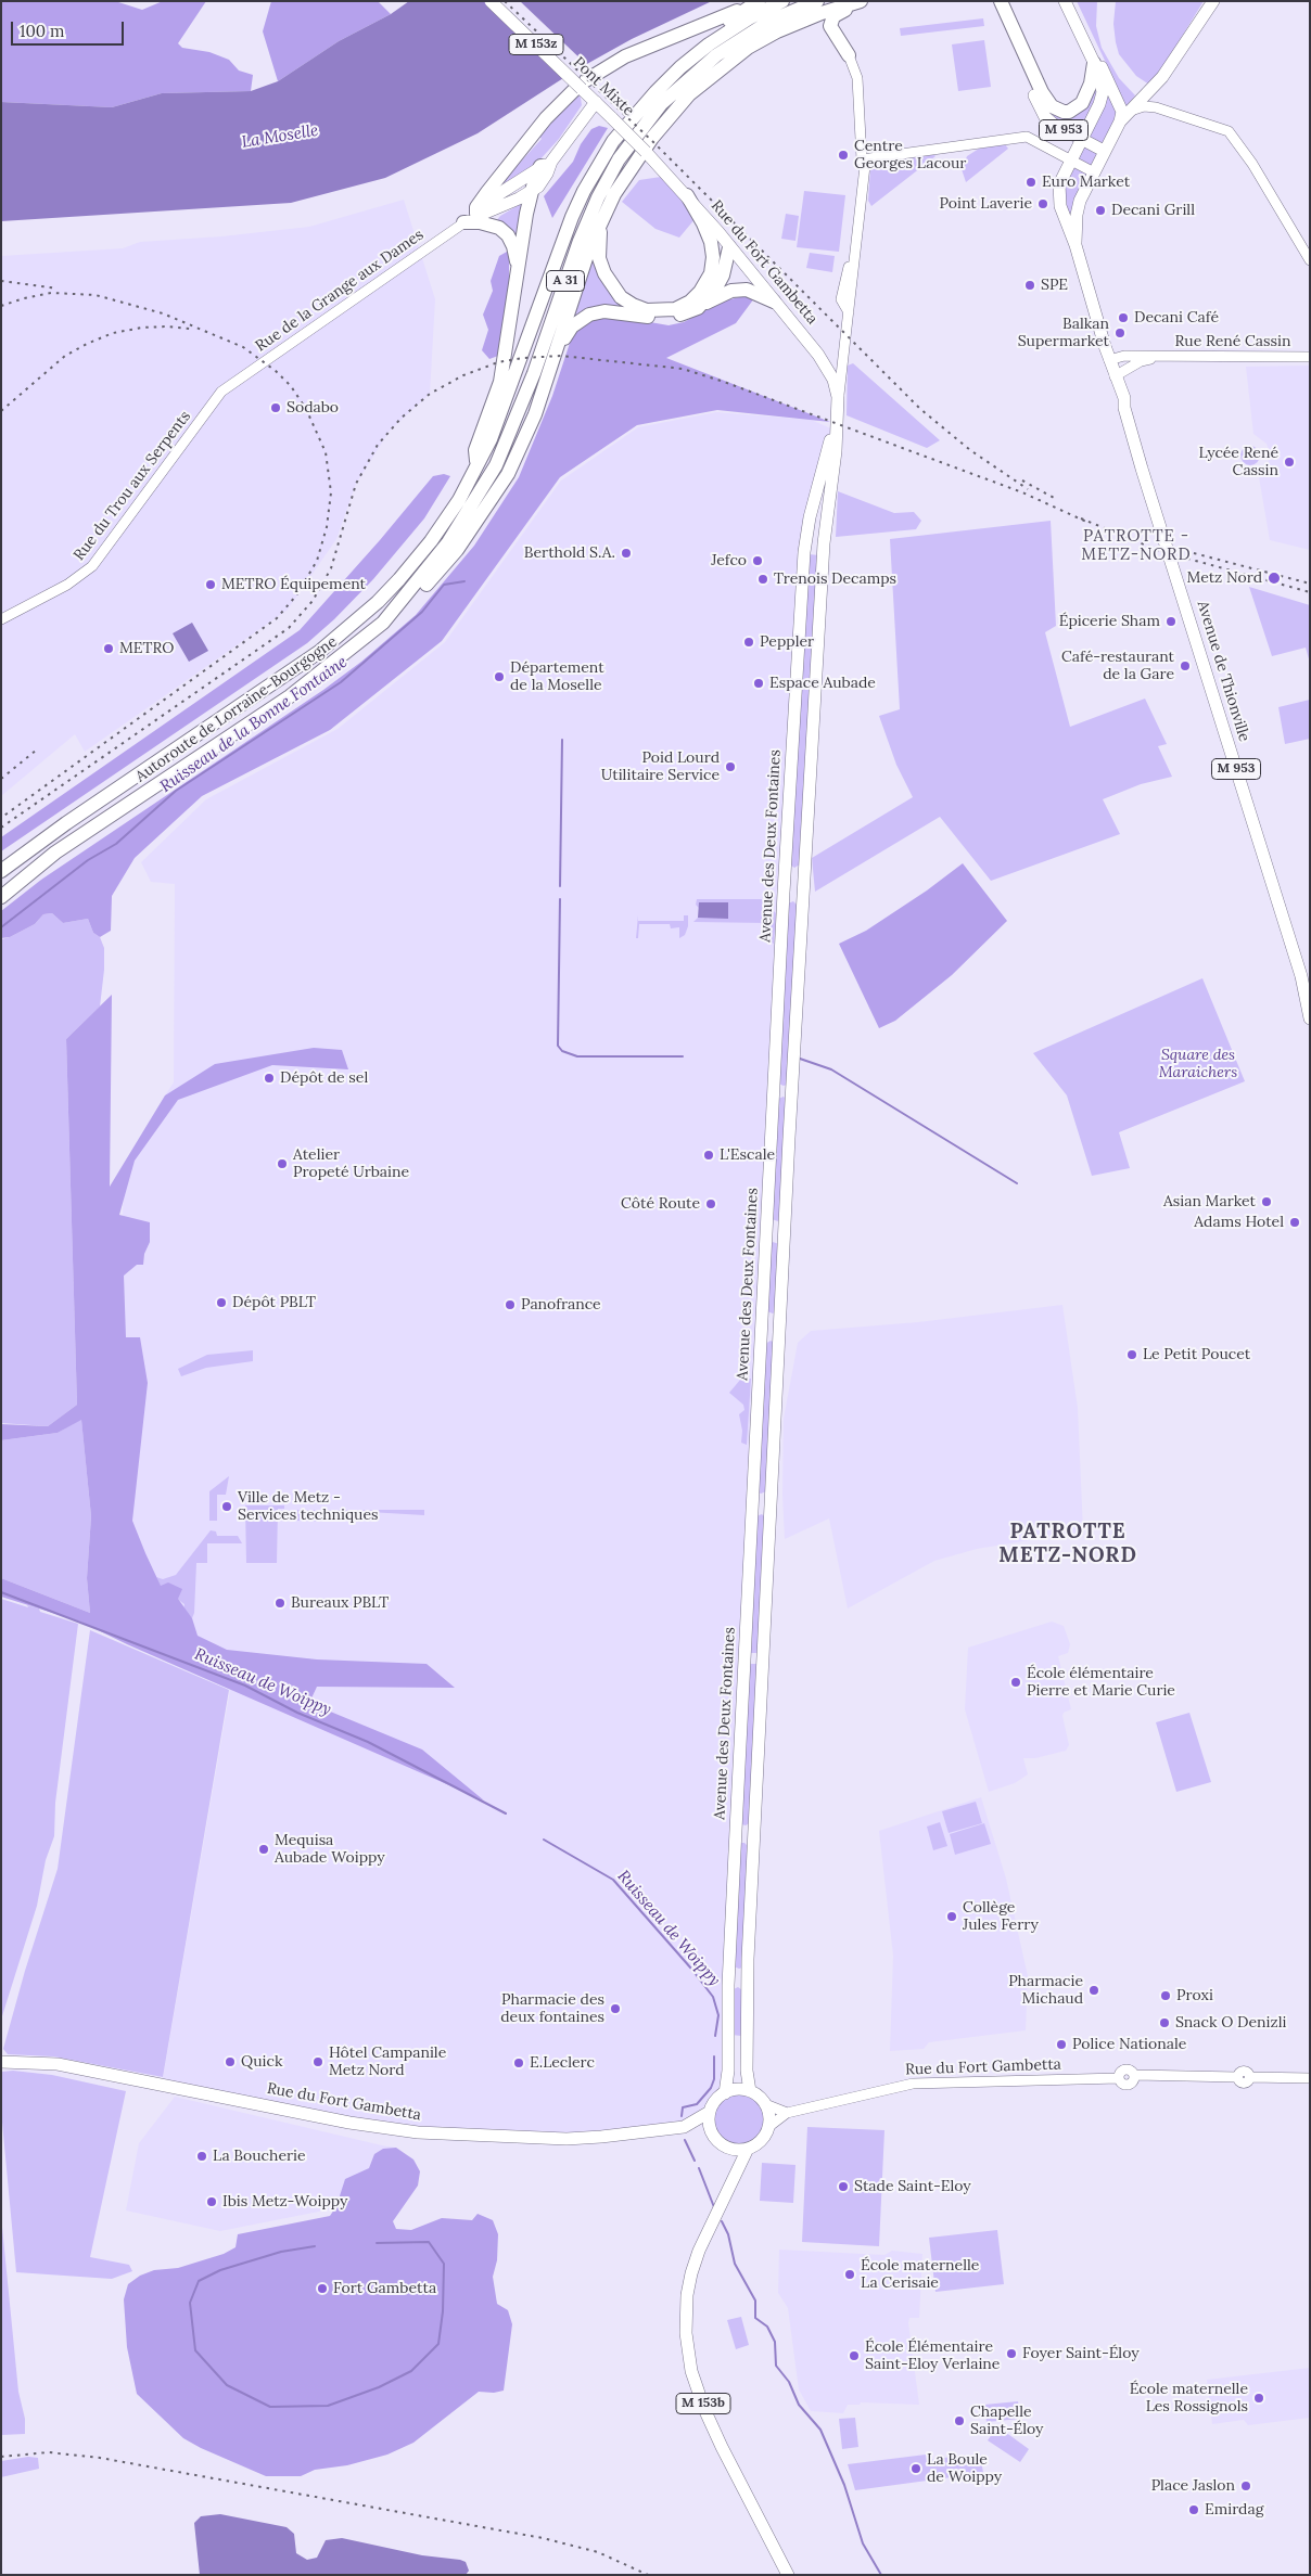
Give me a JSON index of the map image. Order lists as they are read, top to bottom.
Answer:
{
  "streets": {
    "highway": ["A 31", "Autoroute de Lorraine-Bourgogne"],
    "main road": [
      "M 153z",
      "Pont Mixte",
      "M 953",
      "Rue du Fort Gambetta",
      "Avenue de Thionville",
      "Avenue des Deux Fontaines",
      "M 153b"
    ],
    "street": ["Rue de la Grange aux Dames", "Rue René Cassin", "Rue du Trou aux Serpents"]
  },
  "crossings": [
    ["Pont Mixte", "Rue du Fort Gambetta"],
    ["M 953", "Avenue de Thionville"],
    ["Rue du Fort Gambetta", "Avenue des Deux Fontaines"],
    ["Rue du Fort Gambetta", "M 153b"],
    ["Rue de la Grange aux Dames", "Rue du Trou aux Serpents"],
    ["Rue René Cassin", "Avenue de Thionville"],
    ["Avenue des Deux Fontaines", "M 153b"]
  ],
  "districts": ["PATROTTE - METZ-NORD", "PATROTTE METZ-NORD"],
  "water": ["La Moselle", "Ruisseau de la Bonne Fontaine", "Ruisseau de Woippy"],
  "parks": ["Square des Maraichers"],
  "places": [
    "Centre Georges Lacour",
    "Euro Market",
    "Point Laverie",
    "Decani Grill",
    "SPE",
    "Decani Café",
    "Balkan Supermarket",
    "Sodabo",
    "Lycée René Cassin",
    "Berthold S.A.",
    "Jefco",
    "Metz Nord",
    "Trenois Decamps",
    "METRO Équipement",
    "Épicerie Sham",
    "Peppler",
    "METRO",
    "Café-restaurant de la Gare",
    "Département de la Moselle",
    "Espace Aubade",
    "Poid Lourd Utilitaire Service",
    "Dépôt de sel",
    "L'Escale",
    "Atelier Propeté Urbaine",
    "Asian Market",
    "Côté Route",
    "Adams Hotel",
    "Dépôt PBLT",
    "Panofrance",
    "Le Petit Poucet",
    "Ville de Metz - Services techniques",
    "Bureaux PBLT",
    "École élémentaire Pierre et Marie Curie",
    "Mequisa Aubade Woippy",
    "Collège Jules Ferry",
    "Pharmacie Michaud",
    "Proxi",
    "Pharmacie des deux fontaines",
    "Snack O Denizli",
    "Police Nationale",
    "Quick",
    "Hôtel Campanile Metz Nord",
    "E.Leclerc",
    "La Boucherie",
    "Stade Saint-Eloy",
    "Ibis Metz-Woippy",
    "École maternelle La Cerisaie",
    "Fort Gambetta",
    "Foyer Saint-Éloy",
    "École Élémentaire Saint-Eloy Verlaine",
    "École maternelle Les Rossignols",
    "Chapelle Saint-Éloy",
    "La Boule de Woippy",
    "Place Jaslon",
    "Emirdag"
  ],
  "scale_bar": "100 m"
}
